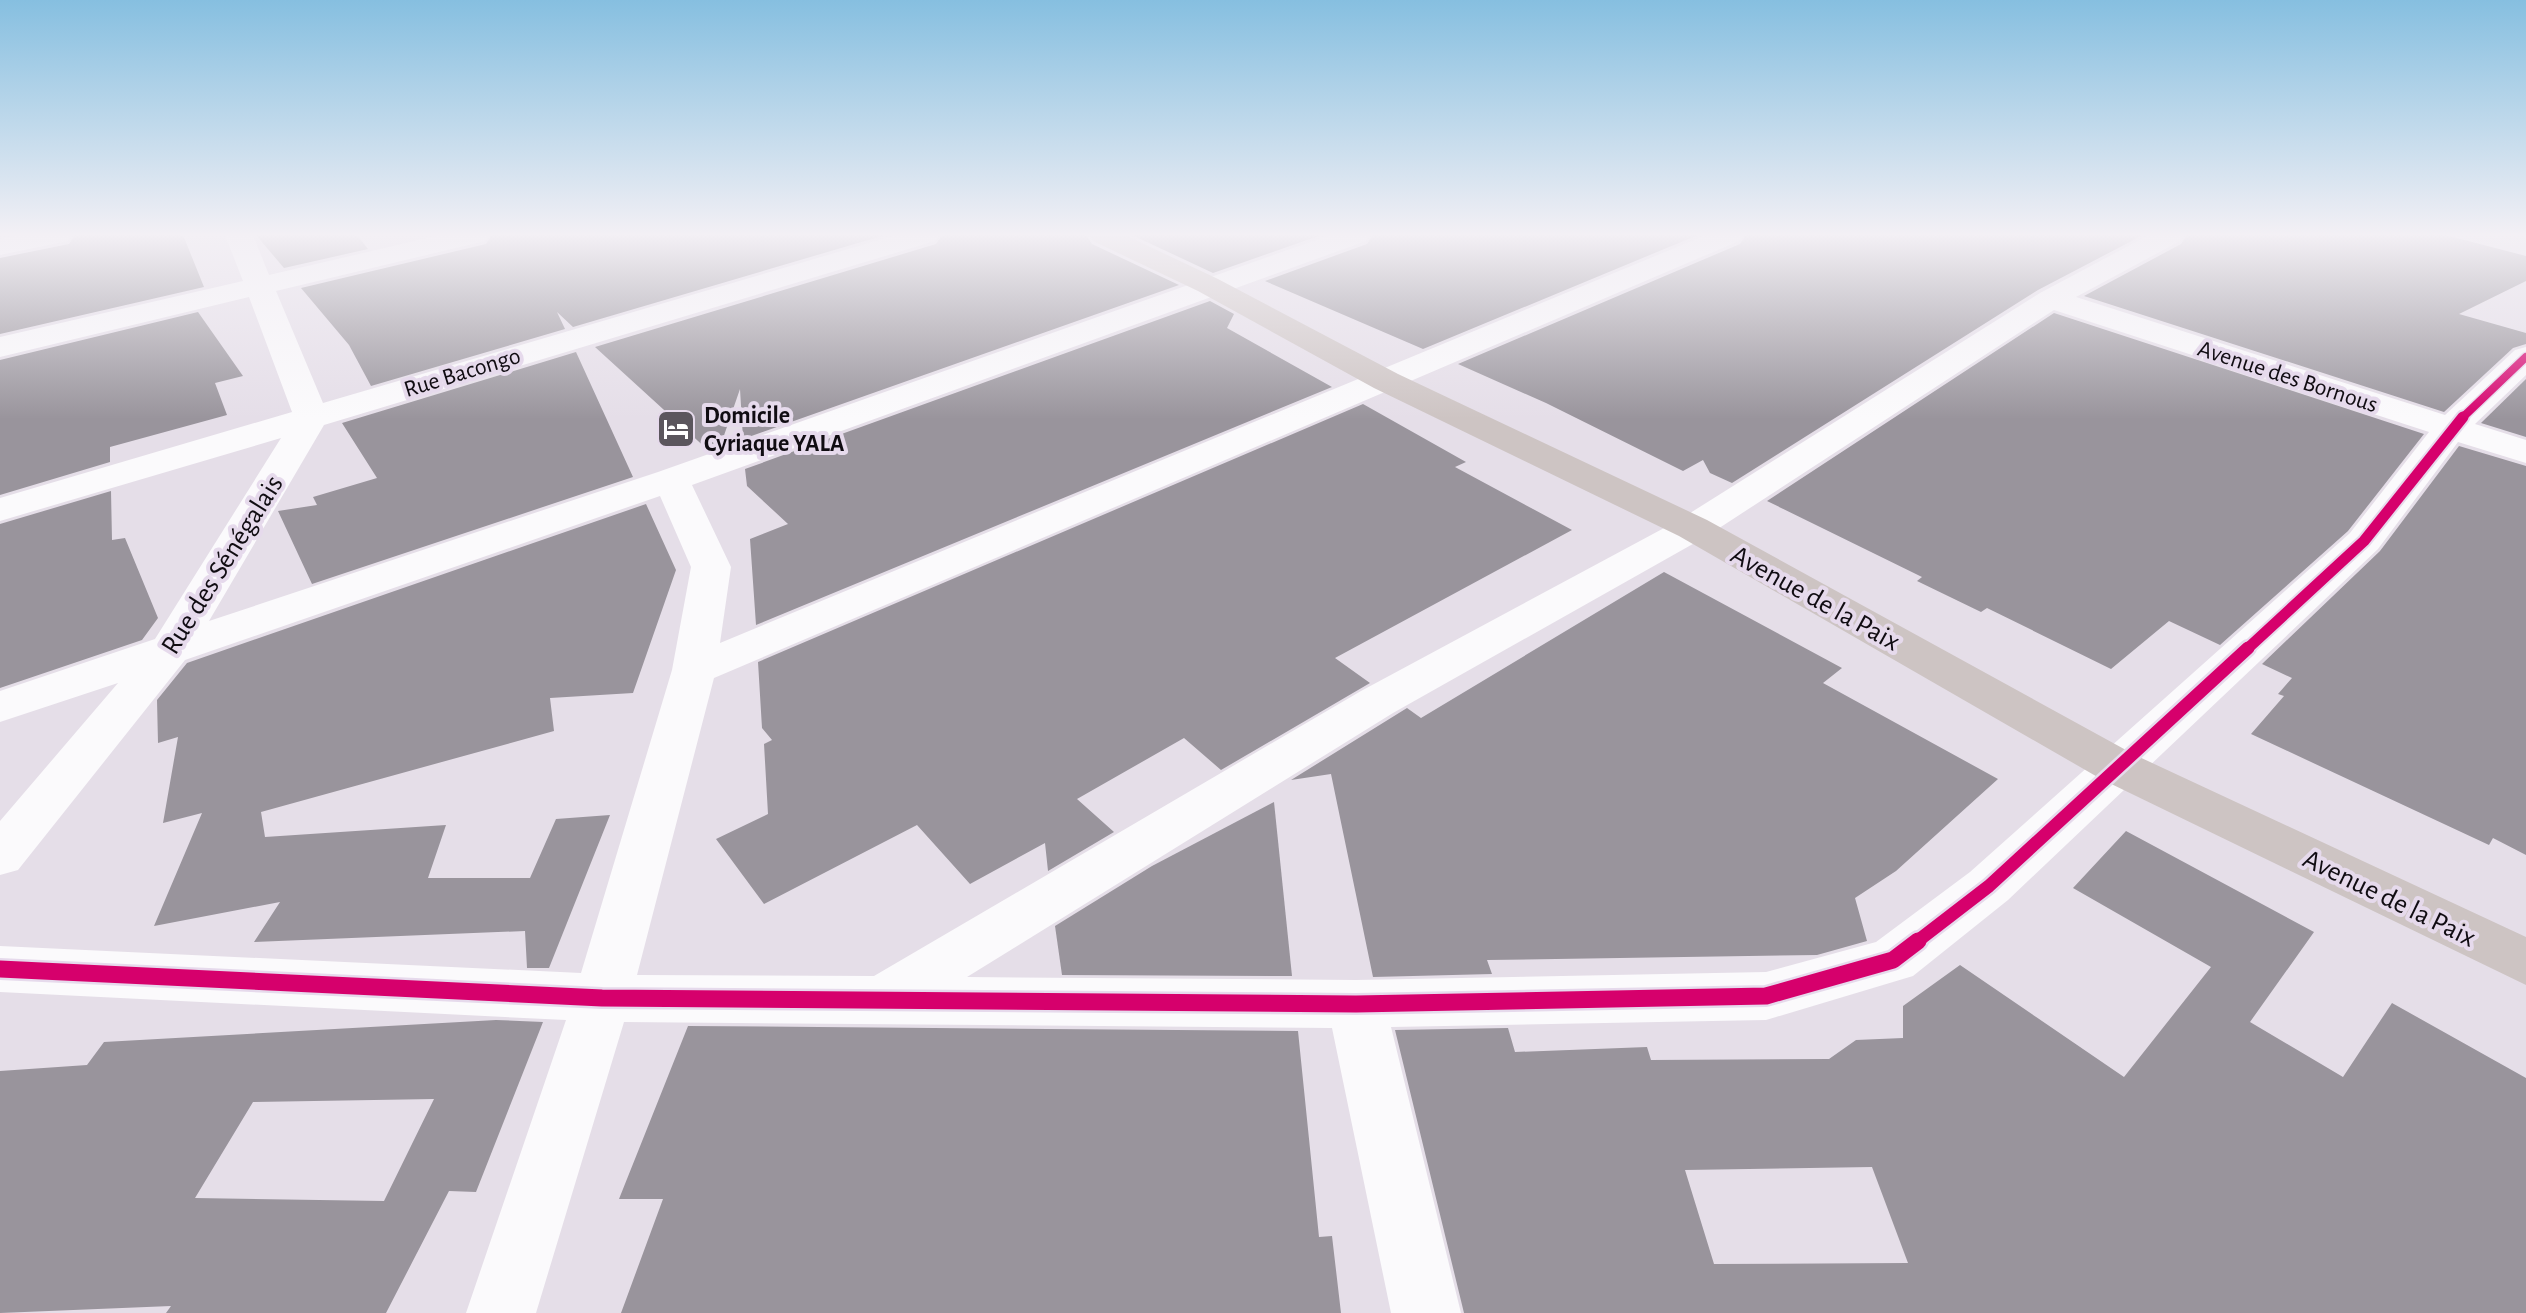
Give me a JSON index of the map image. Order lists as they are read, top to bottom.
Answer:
{
  "streets": {
    "main road": ["Avenue de la Paix"],
    "street": ["Rue Bacongo", "Avenue des Bornous", "Rue des Sénégalais"]
  },
  "crossings": [
    ["Rue Bacongo", "Rue des Sénégalais"]
  ],
  "places": {
    "hotel": ["Domicile Cyriaque YALA"]
  }
}
